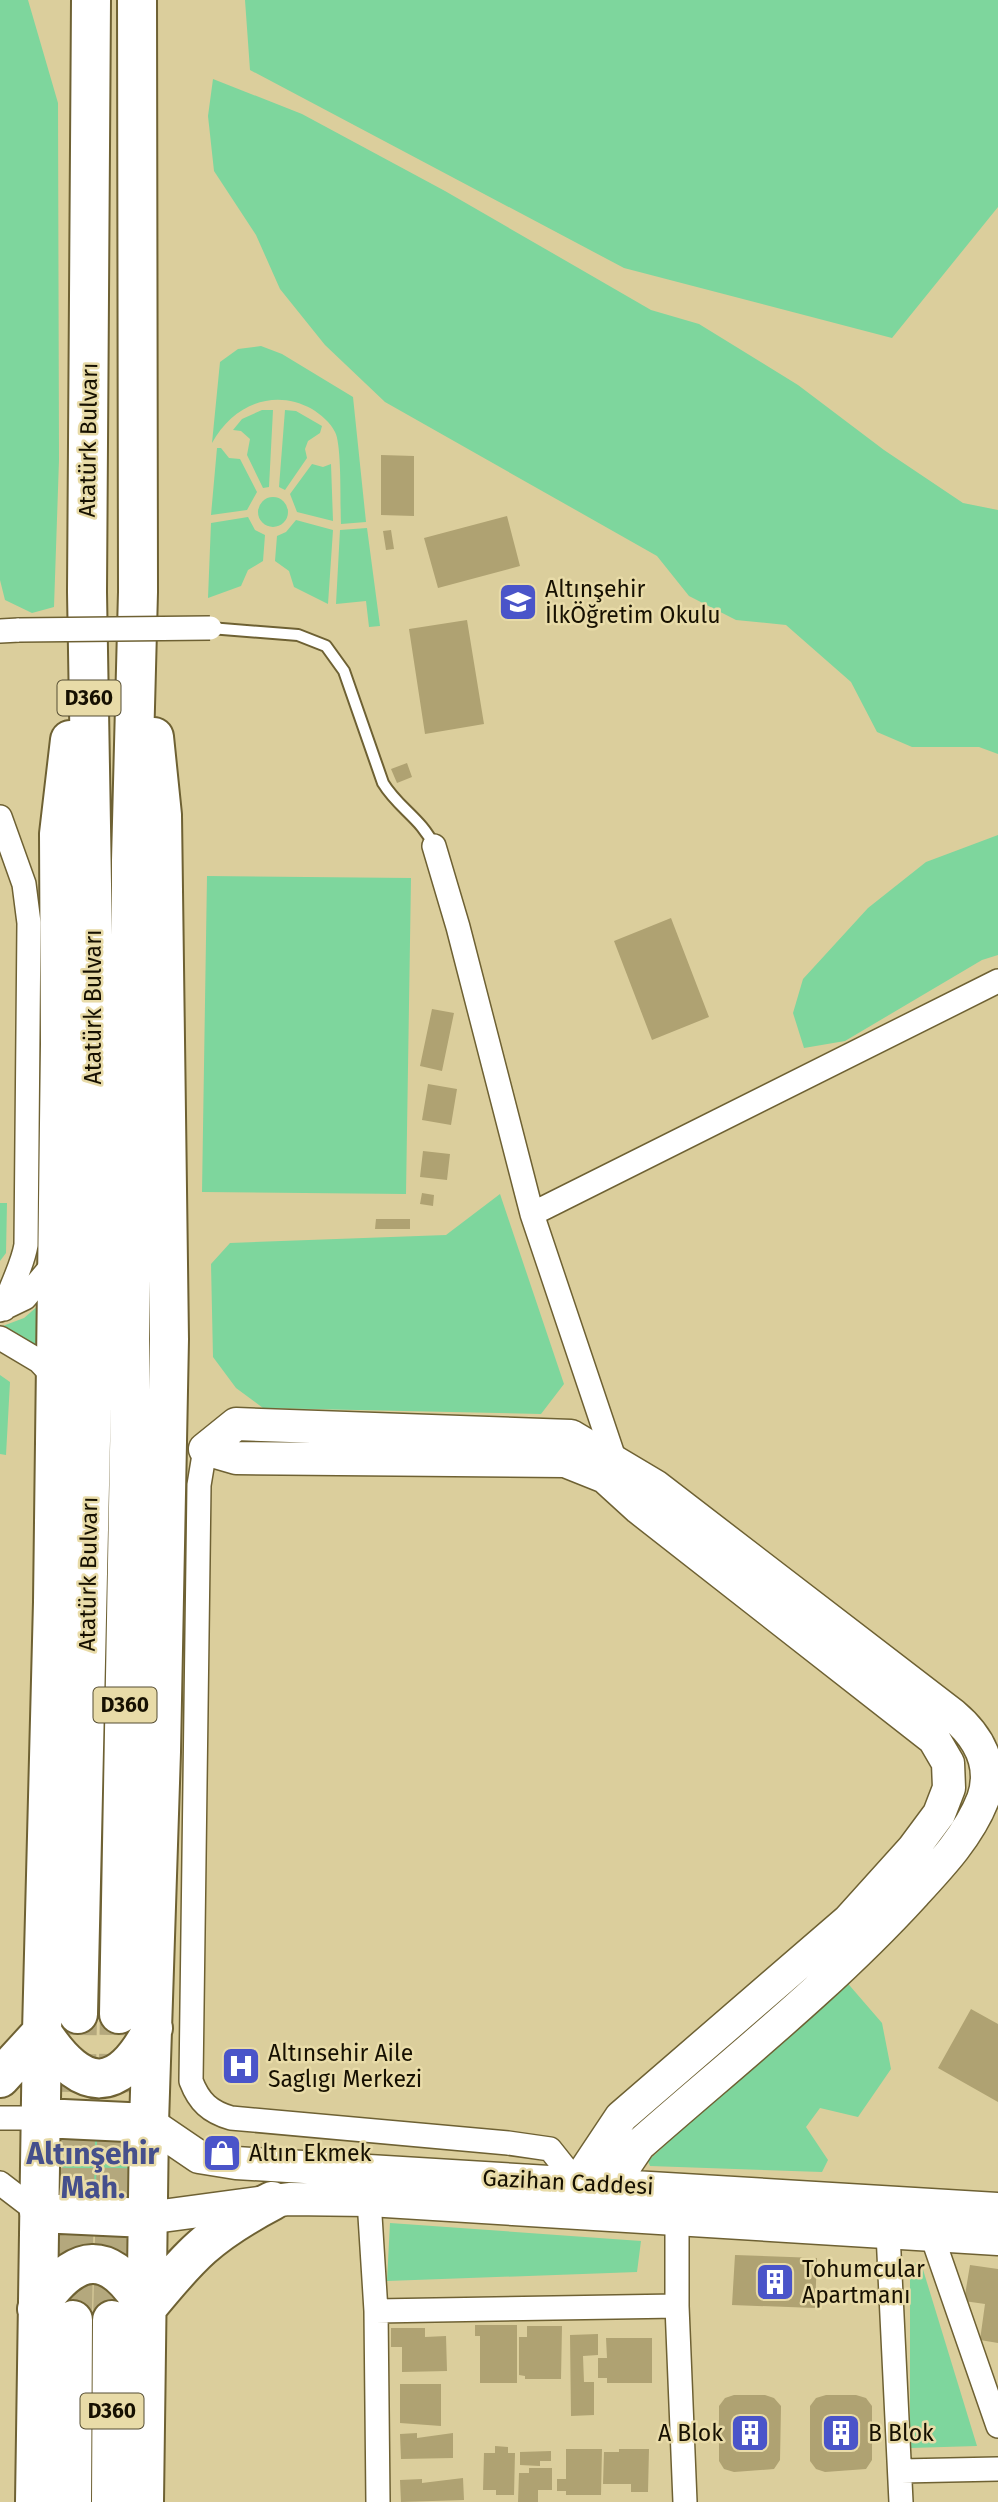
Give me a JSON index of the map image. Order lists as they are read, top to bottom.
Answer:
{
  "streets": {
    "highway": ["Atatürk Bulvarı", "D360"],
    "street": ["Gazihan Caddesi"]
  },
  "districts": ["Altınşehir Mah."],
  "places": {
    "school or university": ["Altınşehir İlkÖğretim Okulu"],
    "hospital": ["Altınsehir Aile Saglıgı Merkezi"],
    "shop": ["Altın Ekmek"],
    "building": ["Tohumcular Apartmanı", "A Blok", "B Blok"]
  }
}
